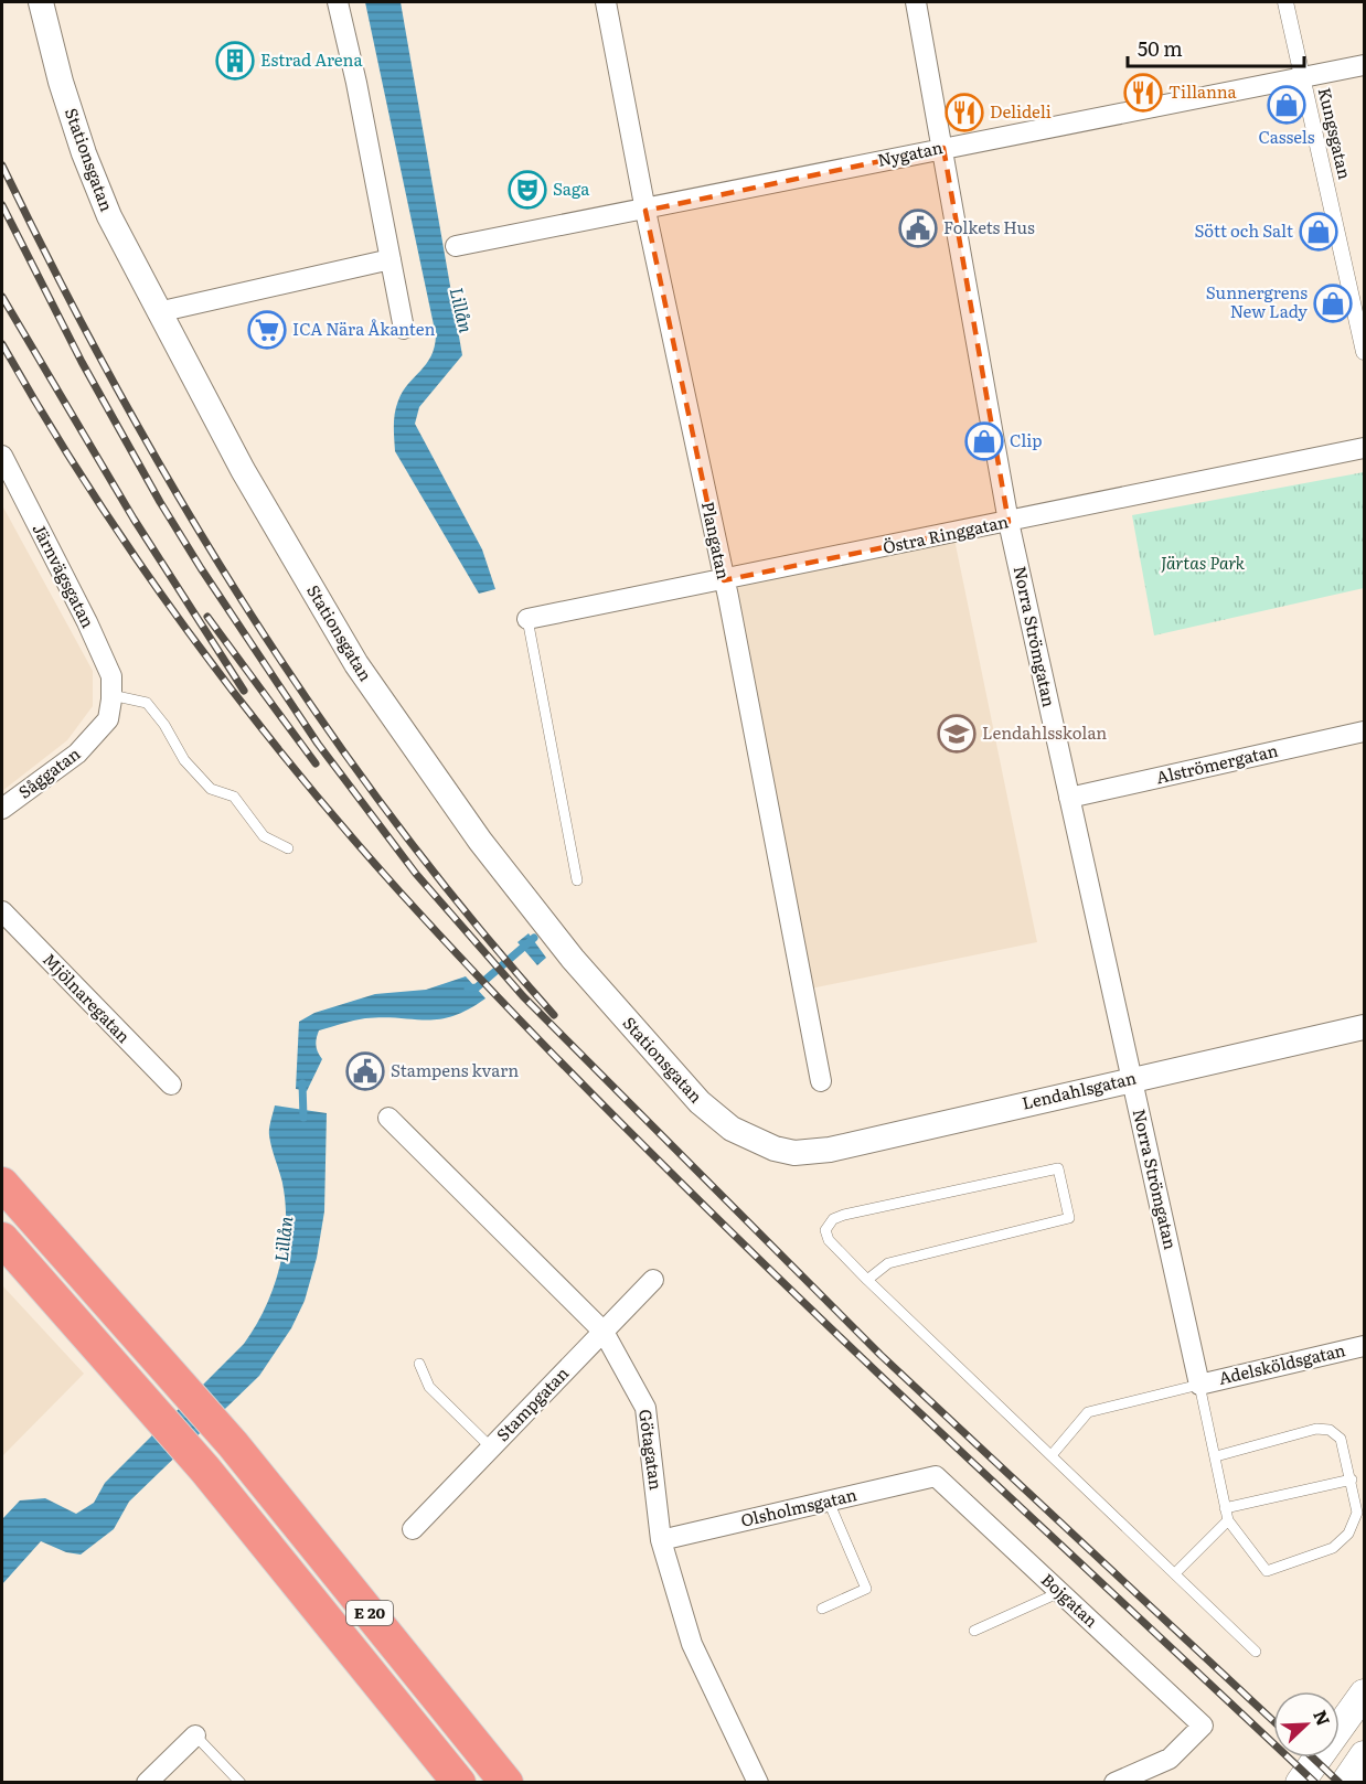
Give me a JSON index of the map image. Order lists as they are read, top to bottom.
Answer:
{
  "streets": {
    "highway": ["E 20"],
    "street": [
      "Kungsgatan",
      "Nygatan",
      "Stationsgatan",
      "Östra Ringgatan",
      "Plangatan",
      "Järnvägsgatan",
      "Norra Strömgatan",
      "Alströmergatan",
      "Såggatan",
      "Mjölnaregatan",
      "Lendahlsgatan",
      "Adelsköldsgatan",
      "Stampgatan",
      "Götagatan",
      "Olsholmsgatan",
      "Bojgatan"
    ]
  },
  "crossings": [
    ["Kungsgatan", "Nygatan"],
    ["Nygatan", "Plangatan"],
    ["Nygatan", "Norra Strömgatan"],
    ["Stationsgatan", "Lendahlsgatan"],
    ["Östra Ringgatan", "Plangatan"],
    ["Östra Ringgatan", "Norra Strömgatan"],
    ["Järnvägsgatan", "Såggatan"],
    ["Norra Strömgatan", "Alströmergatan"],
    ["Norra Strömgatan", "Lendahlsgatan"],
    ["Norra Strömgatan", "Adelsköldsgatan"],
    ["Stampgatan", "Götagatan"],
    ["Götagatan", "Olsholmsgatan"],
    ["Olsholmsgatan", "Bojgatan"]
  ],
  "water": ["Lillån"],
  "parks": ["Järtas Park"],
  "places": {
    "building": ["Estrad Arena"],
    "restaurant": ["Tillanna", "Delideli"],
    "shop": [
      "Cassels",
      "Sött och Salt",
      "Sunnergrens New Lady",
      "Clip"
    ],
    "theatre": ["Saga"],
    "public building": ["Folkets Hus", "Stampens kvarn"],
    "supermarket": ["ICA Nära Åkanten"],
    "school or university": ["Lendahlsskolan"]
  },
  "scale_bar": "50 m",
  "north": "top right"
}
